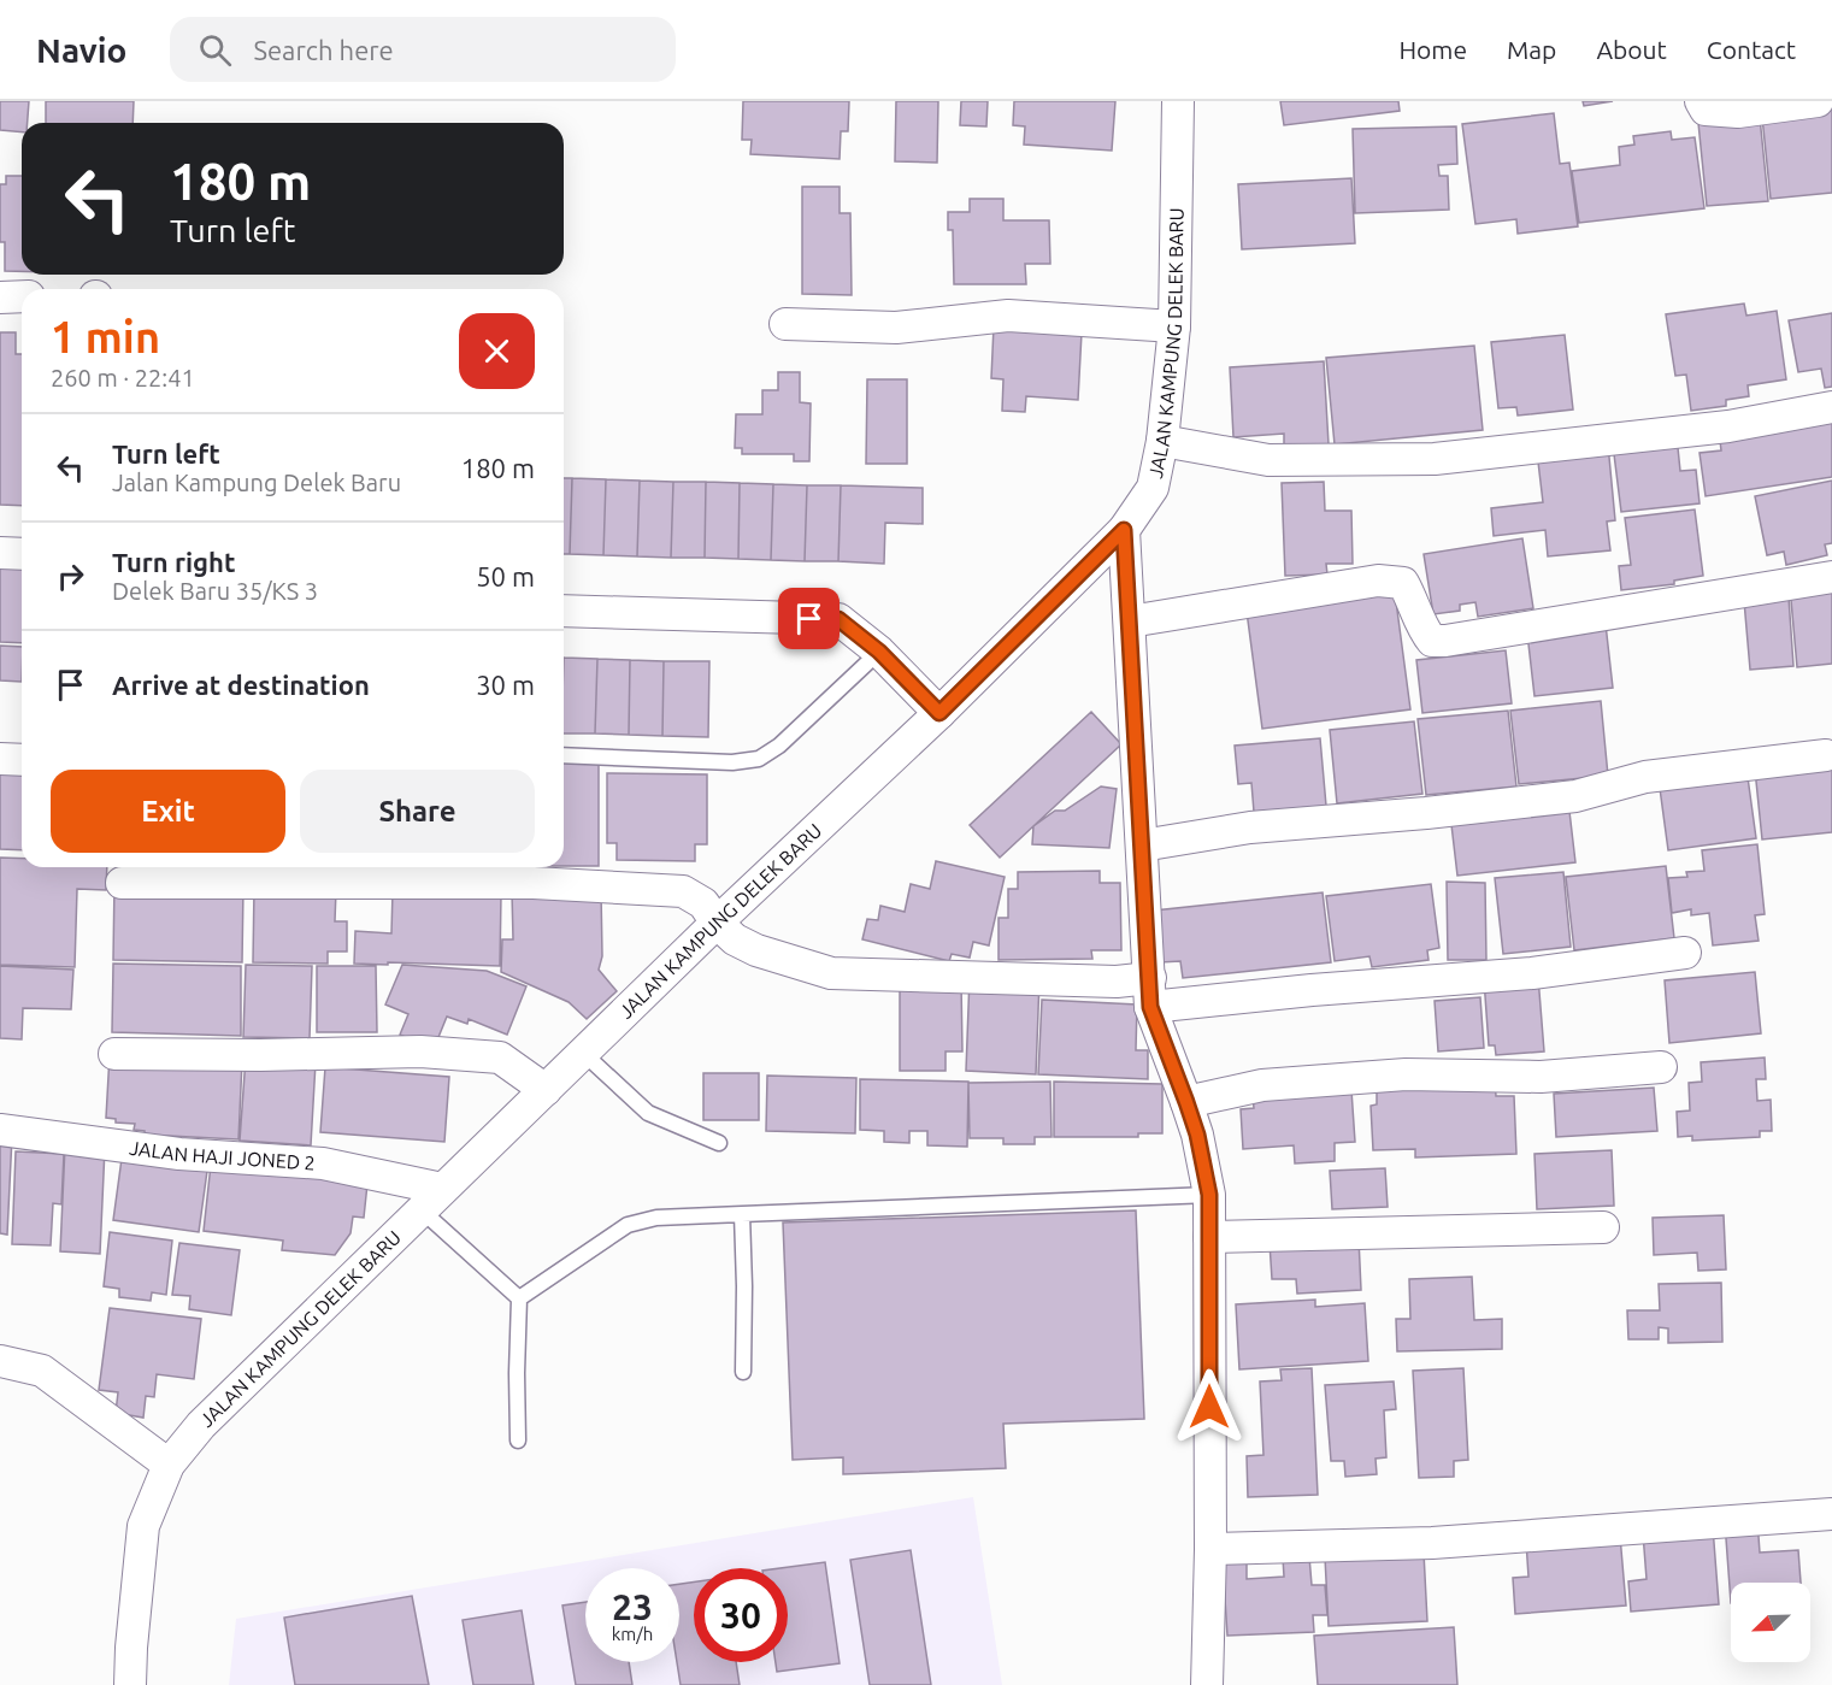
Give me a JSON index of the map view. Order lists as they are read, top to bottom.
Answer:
{
  "streets": {
    "street": ["JALAN KAMPUNG DELEK BARU", "JALAN HAJI JONED 2"]
  },
  "crossings": [
    ["JALAN KAMPUNG DELEK BARU", "JALAN HAJI JONED 2"]
  ],
  "north": "bottom left",
  "page": {
    "header": "Navio",
    "search": "Search here",
    "nav": [
      "Home",
      "Map",
      "About",
      "Contact"
    ],
    "turn": ["180 m", "Turn left"],
    "heading": ["1 min", "260 m · 22:41"],
    "list": [
      {
        "name": "Turn left",
        "note": "Jalan Kampung Delek Baru",
        "value": "180 m"
      },
      {
        "name": "Turn right",
        "note": "Delek Baru 35/KS 3",
        "value": "50 m"
      },
      {
        "name": "Arrive at destination",
        "value": "30 m"
      }
    ],
    "buttons": ["Exit", "Share"],
    "speed": "23 km/h",
    "limit": "30"
  }
}
